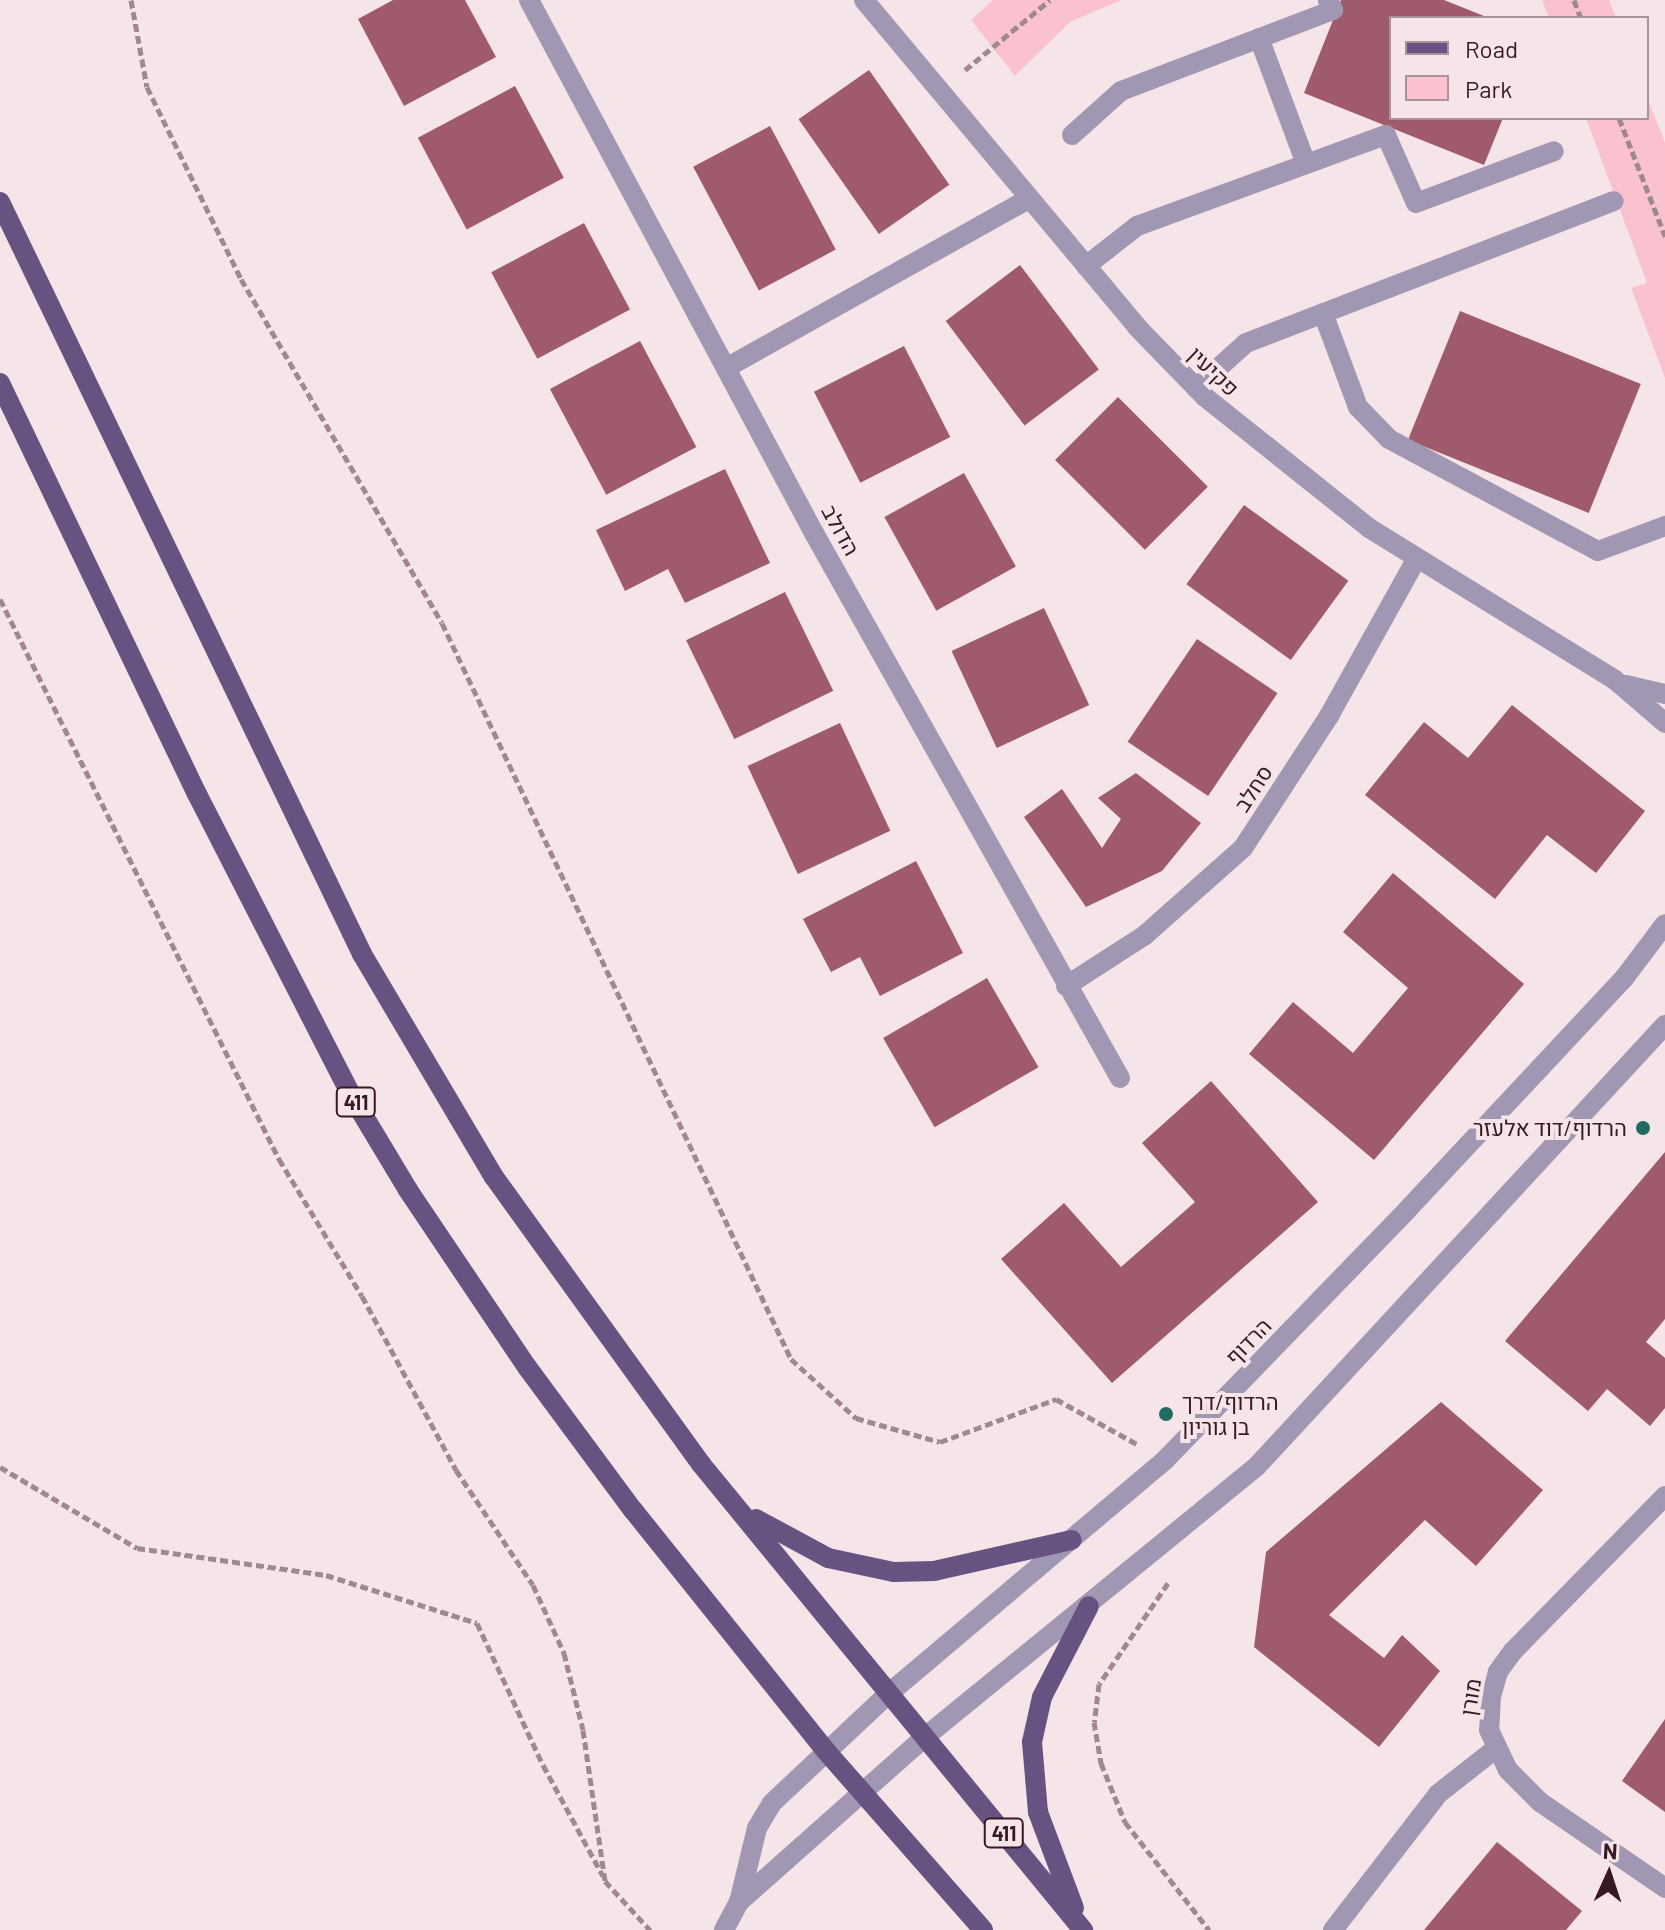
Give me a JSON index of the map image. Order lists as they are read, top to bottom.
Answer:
{
  "streets": {
    "main road": ["411"],
    "street": [
      "פקיעין",
      "הדולב",
      "סחלב",
      "הרדוף",
      "מורן"
    ]
  },
  "crossings": [
    ["פקיעין", "סחלב"],
    ["הדולב", "סחלב"],
    ["411", "הרדוף"]
  ],
  "places": ["הרדוף/דוד אלעזר", "הרדוף/דרך בן גוריון"],
  "legend": ["Road", "Park"],
  "north": "top"
}
